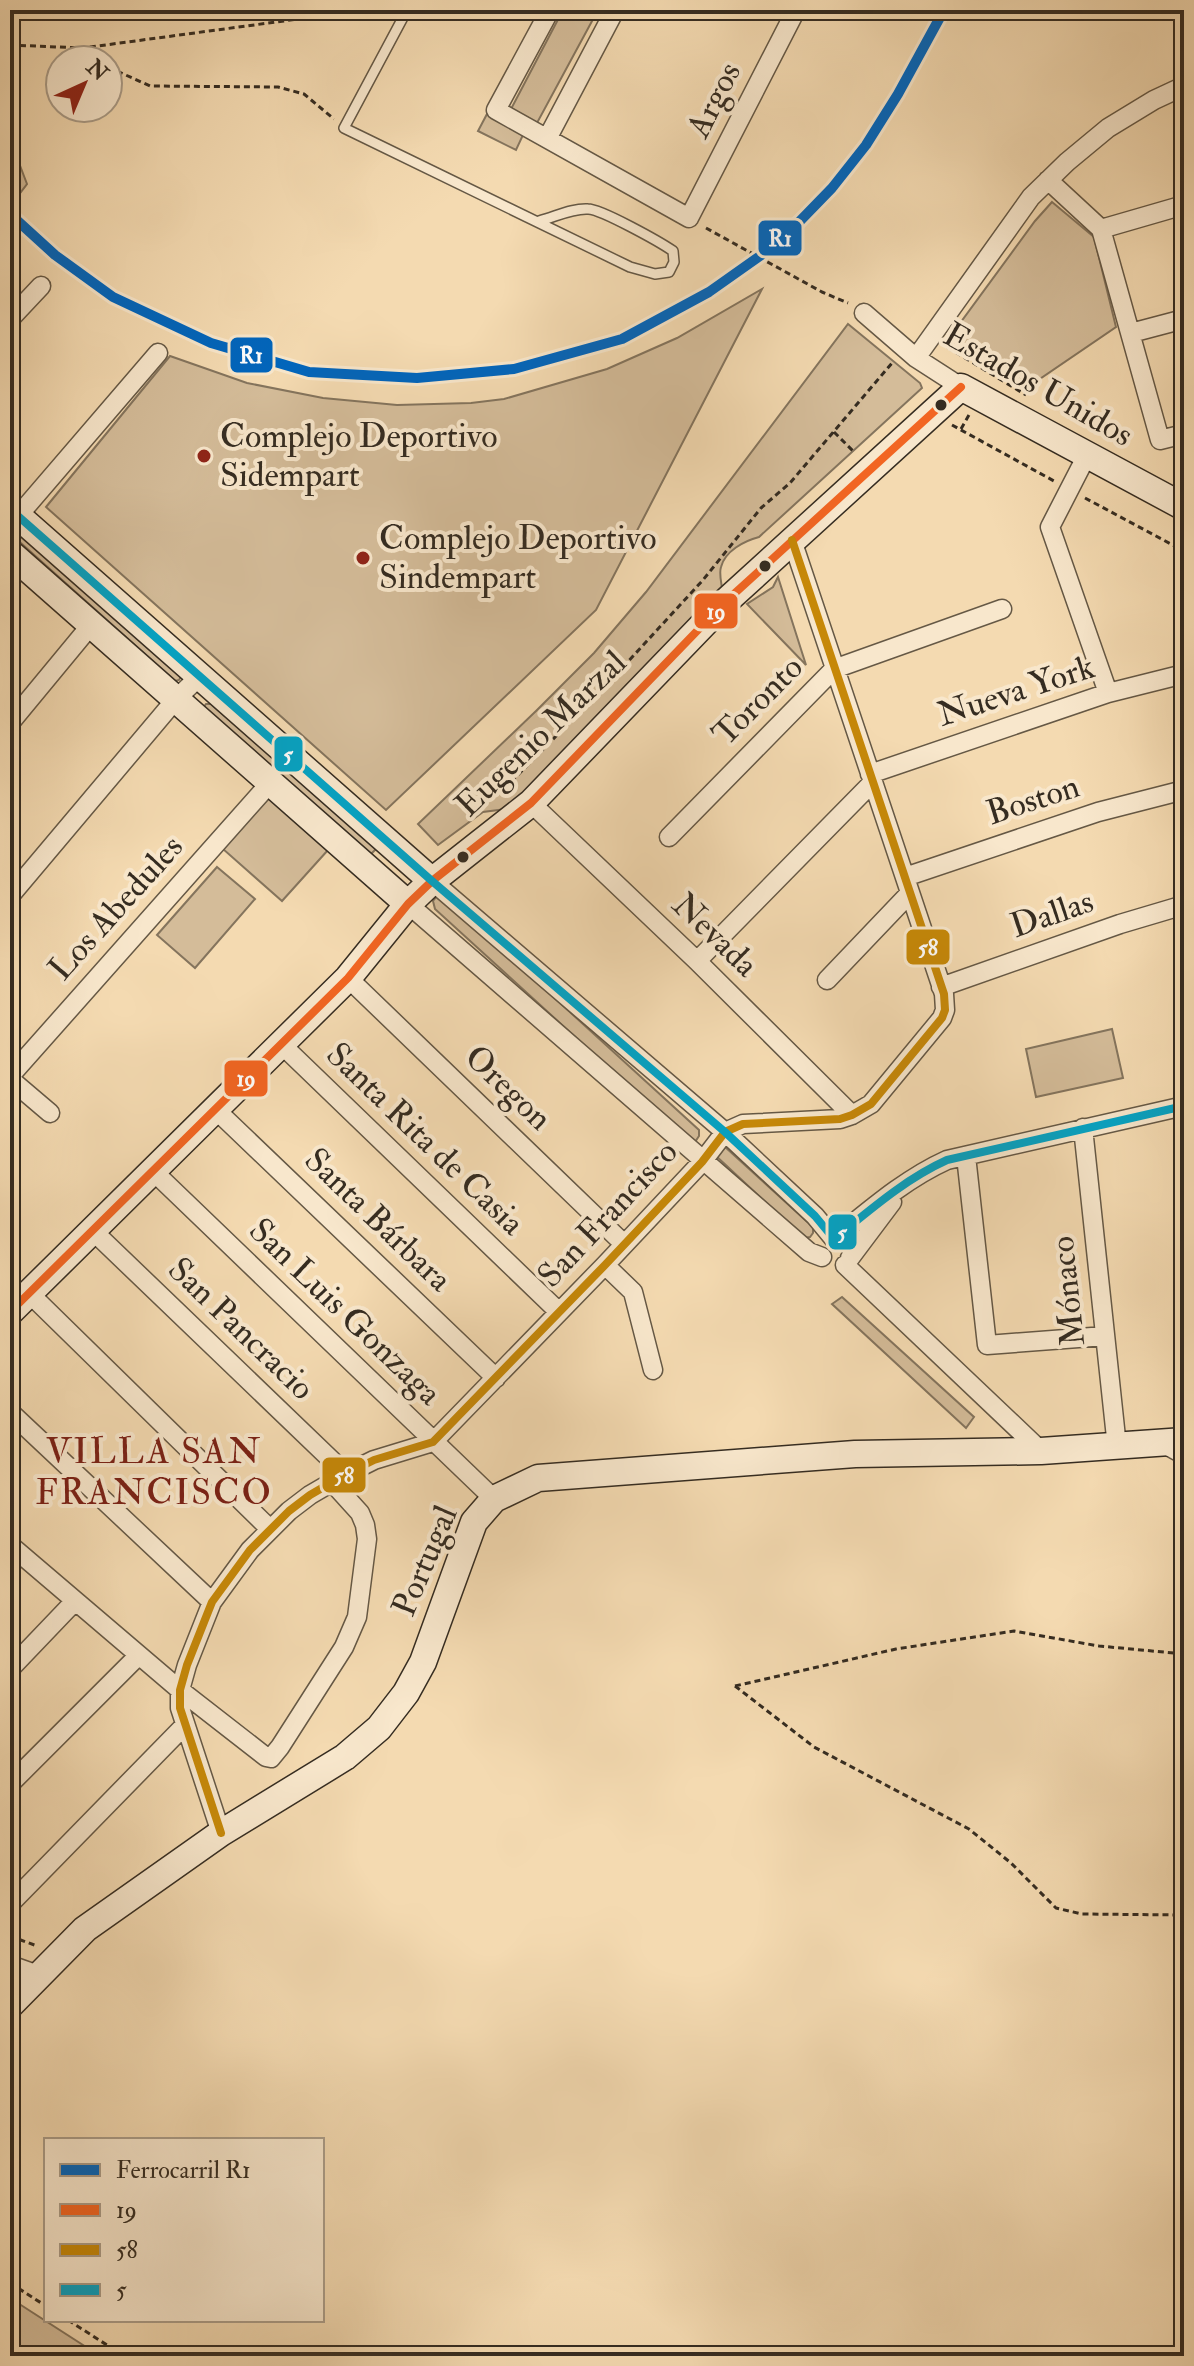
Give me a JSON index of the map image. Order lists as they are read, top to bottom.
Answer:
{
  "streets": {
    "main road": ["Estados Unidos", "Eugenio Marzal", "Portugal"],
    "street": [
      "Argos",
      "Nueva York",
      "Toronto",
      "Boston",
      "Los Abedules",
      "Dallas",
      "Nevada",
      "Oregon",
      "Santa Rita de Casia",
      "San Francisco",
      "Santa Bárbara",
      "Mónaco",
      "San Luis Gonzaga",
      "San Pancracio"
    ]
  },
  "crossings": [
    ["Estados Unidos", "Eugenio Marzal"],
    ["Nueva York", "Nevada"],
    ["Nueva York", "San Francisco"],
    ["Toronto", "San Francisco"],
    ["Eugenio Marzal", "Nevada"],
    ["Eugenio Marzal", "Oregon"],
    ["Eugenio Marzal", "Santa Rita de Casia"],
    ["Eugenio Marzal", "San Francisco"],
    ["Eugenio Marzal", "Santa Bárbara"],
    ["Eugenio Marzal", "San Luis Gonzaga"],
    ["Eugenio Marzal", "San Pancracio"],
    ["Boston", "San Francisco"],
    ["Dallas", "San Francisco"],
    ["Nevada", "San Francisco"],
    ["Oregon", "San Francisco"],
    ["Santa Rita de Casia", "San Francisco"],
    ["San Francisco", "Santa Bárbara"],
    ["San Francisco", "San Luis Gonzaga"],
    ["San Francisco", "San Pancracio"],
    ["San Francisco", "Portugal"],
    ["Mónaco", "Portugal"],
    ["San Luis Gonzaga", "Portugal"]
  ],
  "districts": ["VILLA SAN FRANCISCO"],
  "places": ["Complejo Deportivo Sidempart", "Complejo Deportivo Sindempart"],
  "lines": [
    "rail line R1",
    "transit line 19",
    "transit line 5",
    "transit line 58"
  ],
  "legend": [
    "Ferrocarril R1",
    "19",
    "58",
    "5"
  ],
  "north": "top right"
}
